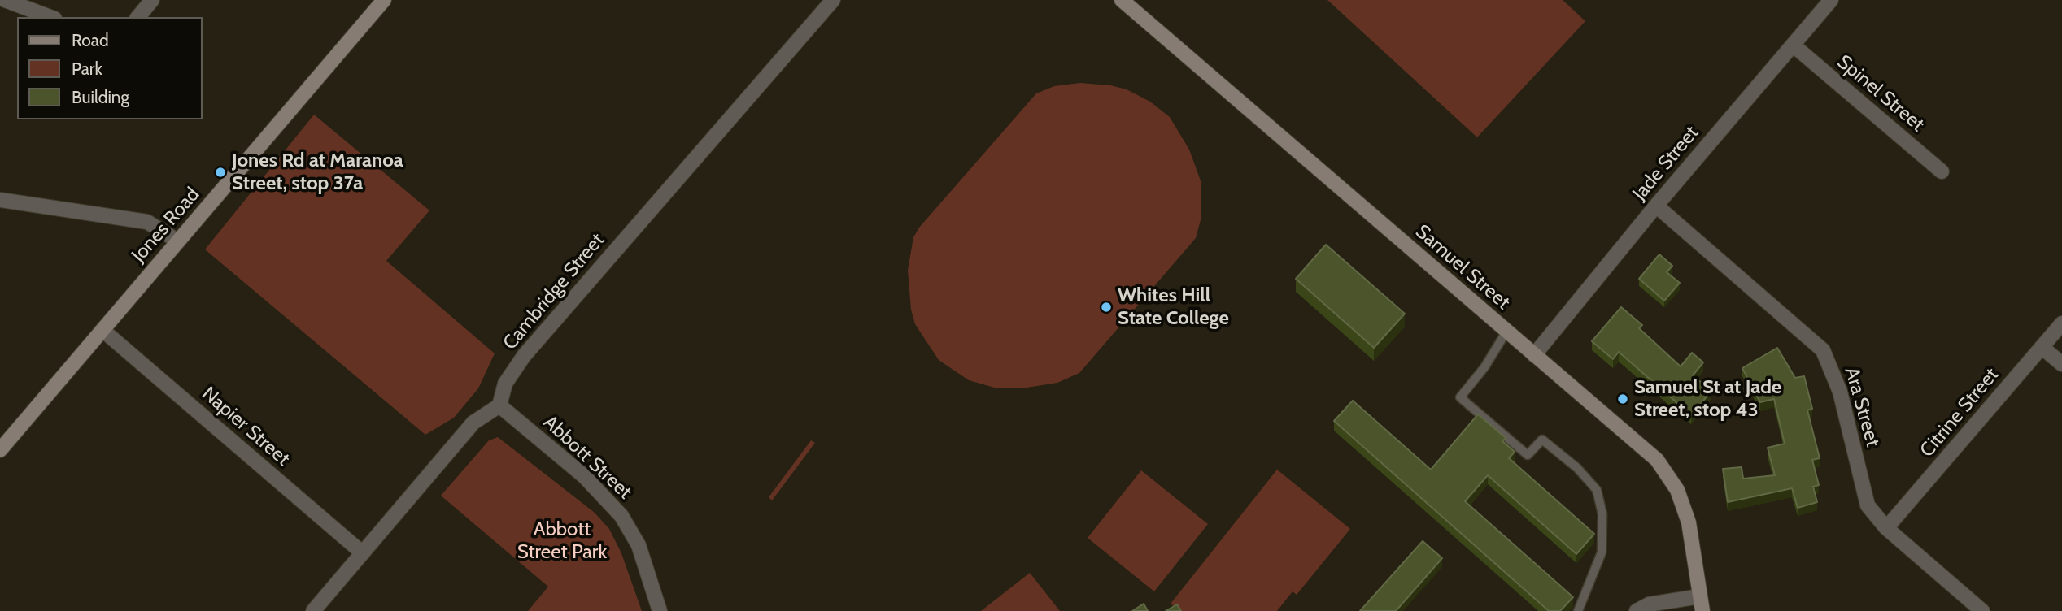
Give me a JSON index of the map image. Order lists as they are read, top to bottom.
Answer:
{
  "streets": {
    "street": [
      "Spinel Street",
      "Jade Street",
      "Jones Road",
      "Samuel Street",
      "Cambridge Street",
      "Ara Street",
      "Citrine Street",
      "Napier Street",
      "Abbott Street"
    ]
  },
  "crossings": [
    ["Spinel Street", "Jade Street"],
    ["Jade Street", "Samuel Street"],
    ["Jade Street", "Ara Street"],
    ["Jones Road", "Napier Street"],
    ["Cambridge Street", "Abbott Street"],
    ["Ara Street", "Citrine Street"]
  ],
  "parks": ["Abbott Street Park"],
  "places": ["Jones Rd at Maranoa Street, stop 37a", "Whites Hill State College", "Samuel St at Jade Street, stop 43"],
  "legend": ["Road", "Park", "Building"]
}
